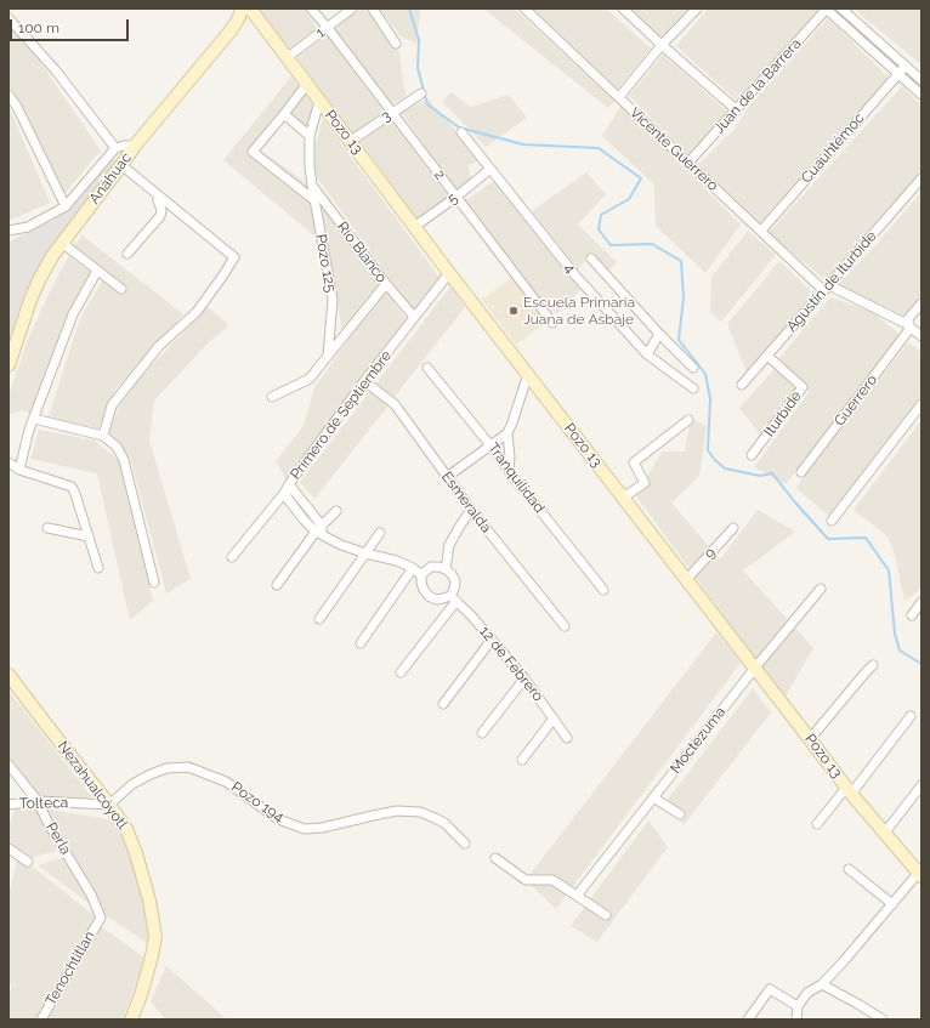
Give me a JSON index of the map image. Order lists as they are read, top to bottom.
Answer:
{
  "streets": {
    "main road": ["Pozo 13", "Anáhuac", "Nezahualcóyotl"],
    "street": [
      "1",
      "Juan de la Barrera",
      "3",
      "Cuauhtémoc",
      "Vicente Guerrero",
      "2",
      "5",
      "Río Blanco",
      "Pozo 125",
      "4",
      "Agustín de Iturbide",
      "Guerrero",
      "Iturbide",
      "Primero de Septiembre",
      "Tranquilidad",
      "Esmeralda",
      "9",
      "12 de Febrero",
      "Moctezuma",
      "Pozo 194",
      "Tolteca",
      "Perla",
      "Tenochtitlan"
    ]
  },
  "crossings": [
    ["1", "Pozo 13"],
    ["1", "2"],
    ["Juan de la Barrera", "Vicente Guerrero"],
    ["3", "Pozo 13"],
    ["3", "2"],
    ["Pozo 13", "5"],
    ["Pozo 13", "Pozo 125"],
    ["Pozo 13", "Primero de Septiembre"],
    ["Pozo 13", "9"],
    ["Pozo 13", "Moctezuma"],
    ["Cuauhtémoc", "Vicente Guerrero"],
    ["Vicente Guerrero", "Agustín de Iturbide"],
    ["Vicente Guerrero", "Guerrero"],
    ["2", "5"],
    ["5", "4"],
    ["Río Blanco", "Pozo 125"],
    ["Río Blanco", "Primero de Septiembre"],
    ["Agustín de Iturbide", "Iturbide"],
    ["Primero de Septiembre", "Esmeralda"],
    ["Nezahualcóyotl", "Pozo 194"],
    ["Nezahualcóyotl", "Tolteca"],
    ["Pozo 194", "Tolteca"],
    ["Tolteca", "Perla"],
    ["Perla", "Tenochtitlan"]
  ],
  "places": ["Escuela Primaria Juana de Asbaje"],
  "scale_bar": "100 m"
}
